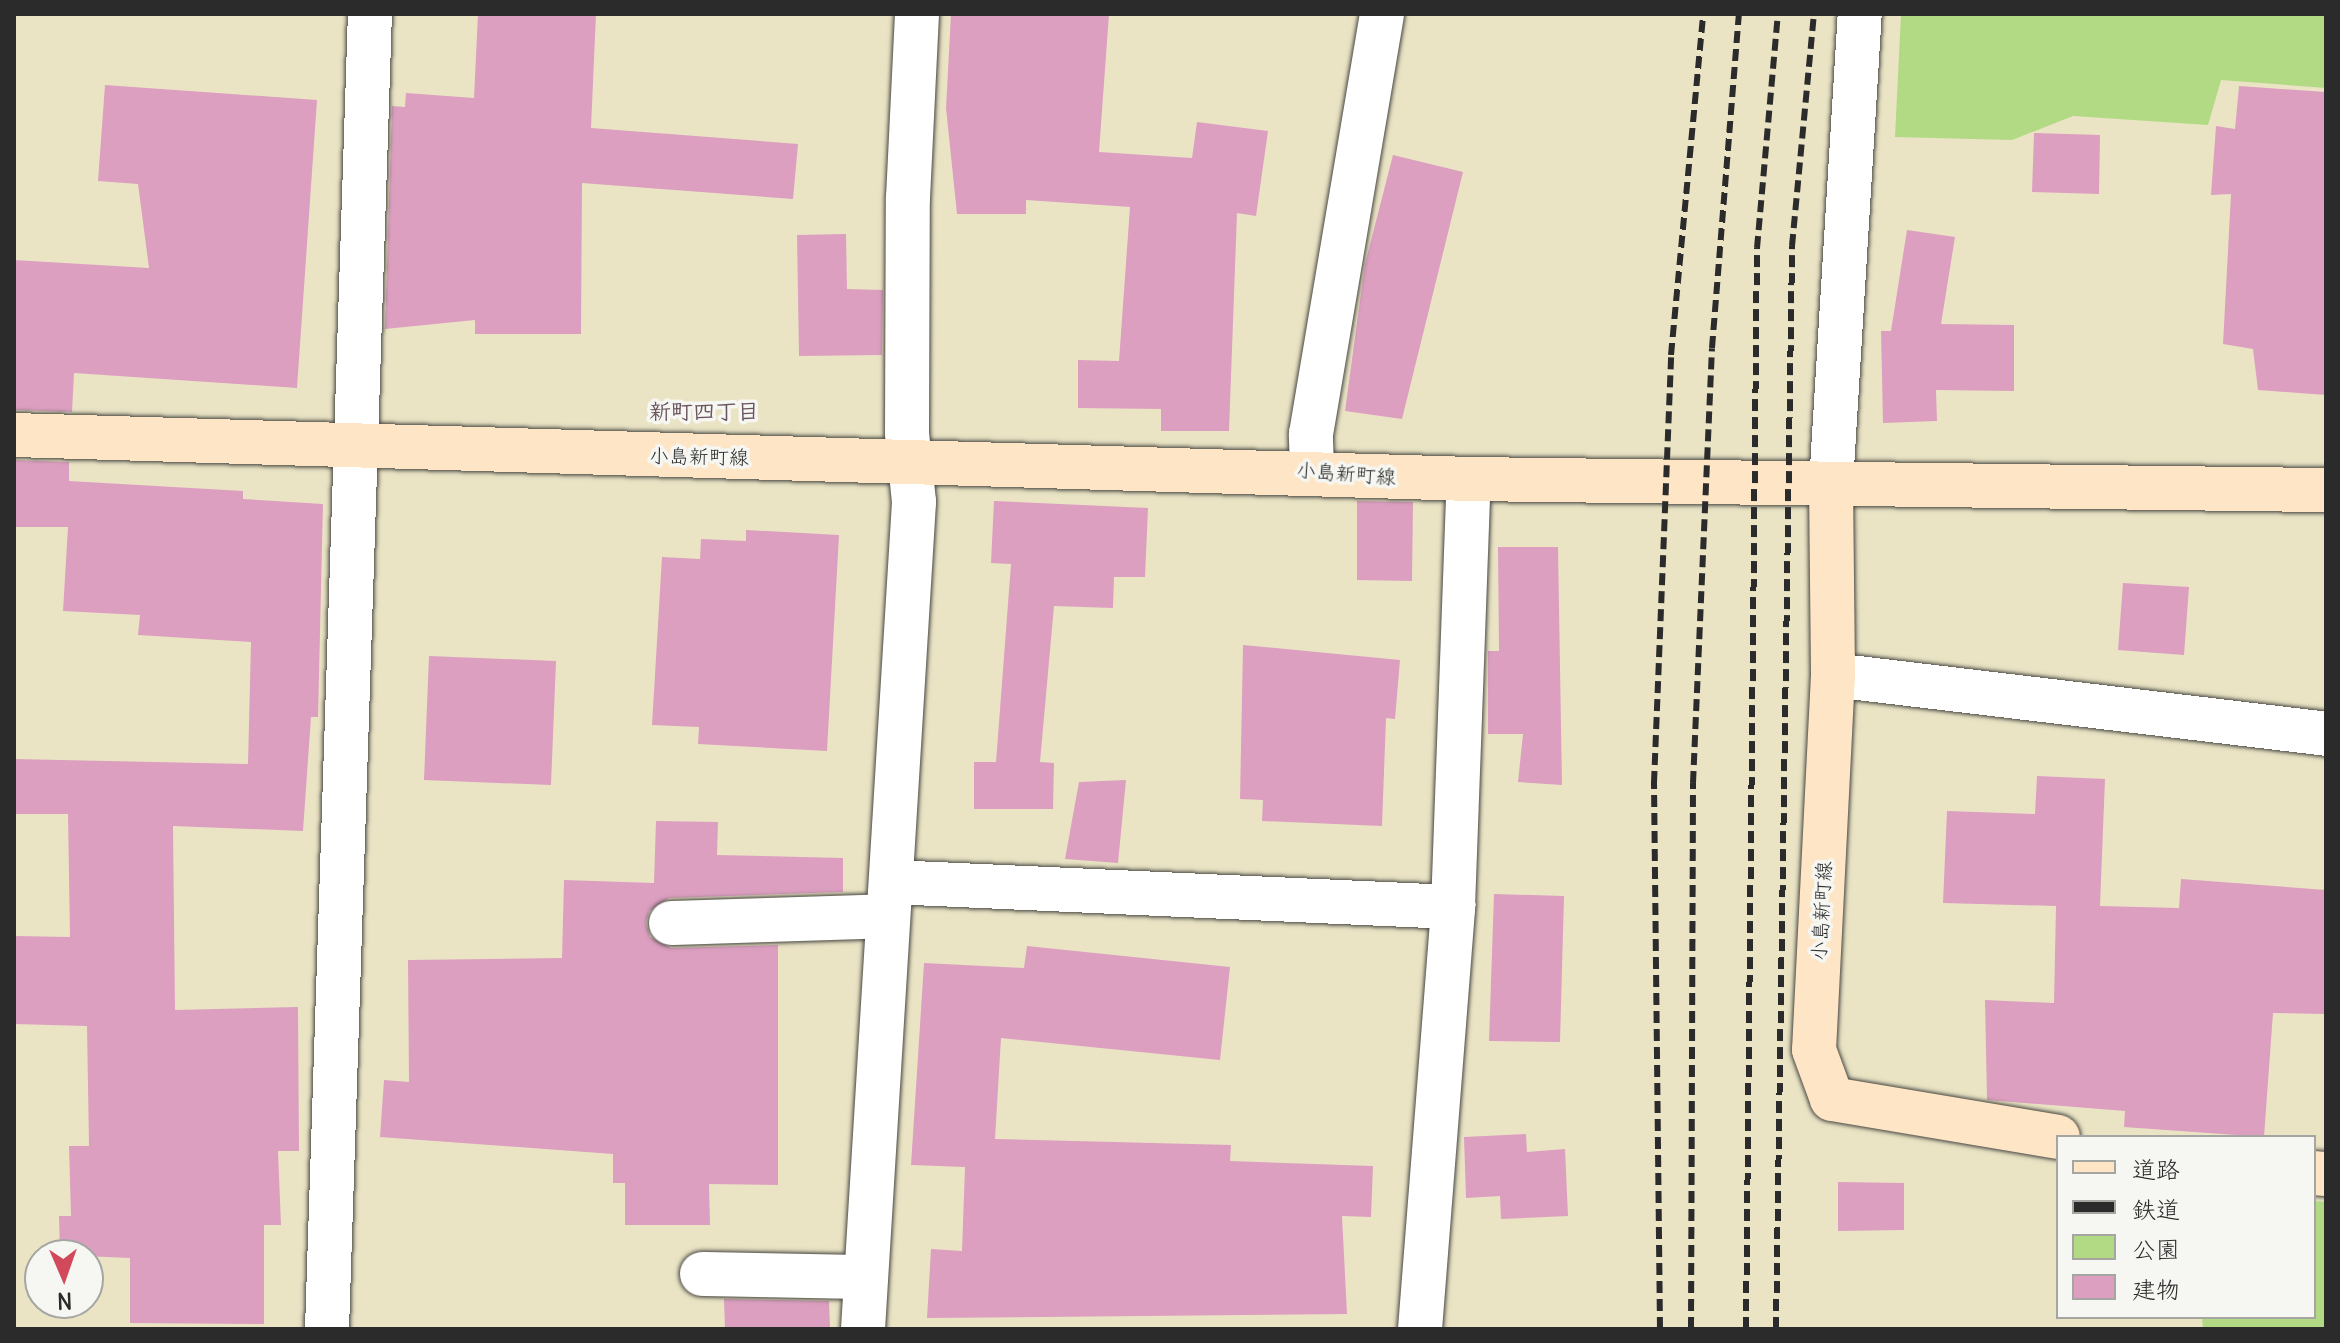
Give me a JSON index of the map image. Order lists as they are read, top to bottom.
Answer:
{
  "streets": {
    "main road": ["小島新町線"]
  },
  "districts": ["新町四丁目"],
  "legend": [
    "道路",
    "鉄道",
    "公園",
    "建物"
  ],
  "north": "bottom"
}
